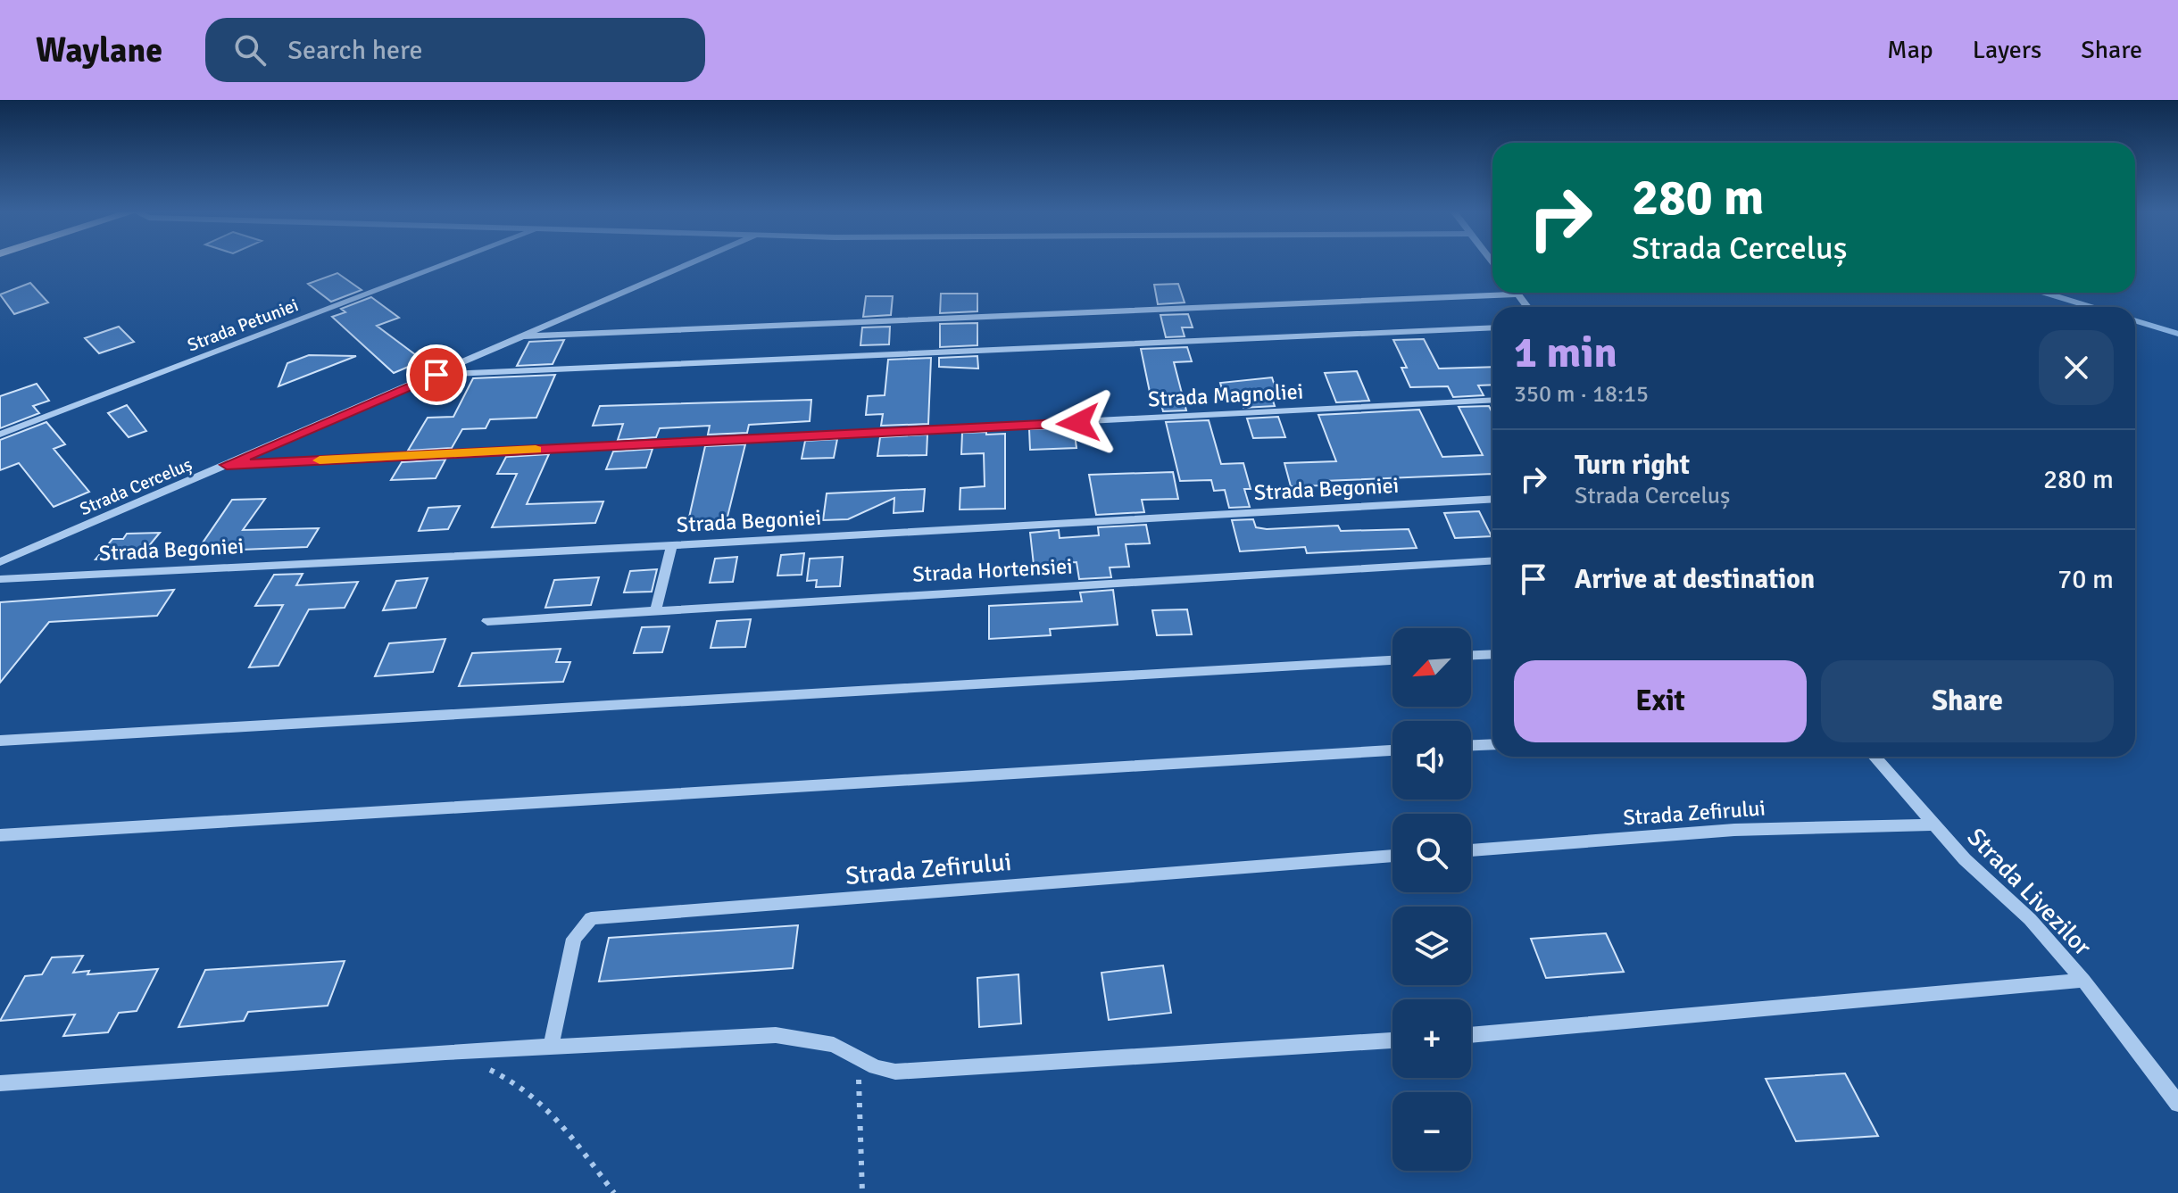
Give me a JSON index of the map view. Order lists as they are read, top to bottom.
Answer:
{
  "streets": {
    "street": [
      "Strada Petuniei",
      "Strada Magnoliei",
      "Strada Cerceluș",
      "Strada Begoniei",
      "Strada Hortensiei",
      "Strada Zefirului",
      "Strada Livezilor"
    ]
  },
  "crossings": [
    ["Strada Magnoliei", "Strada Cerceluș"],
    ["Strada Zefirului", "Strada Livezilor"]
  ],
  "north": "bottom left",
  "page": {
    "header": "Waylane",
    "search": "Search here",
    "nav": ["Map", "Layers", "Share"],
    "turn": ["280 m", "Strada Cerceluș"],
    "heading": ["1 min", "350 m · 18:15"],
    "list": [
      {
        "name": "Turn right",
        "note": "Strada Cerceluș",
        "value": "280 m"
      },
      {
        "name": "Arrive at destination",
        "value": "70 m"
      }
    ],
    "map_buttons": ["+", "−"],
    "buttons": ["Exit", "Share"]
  }
}
